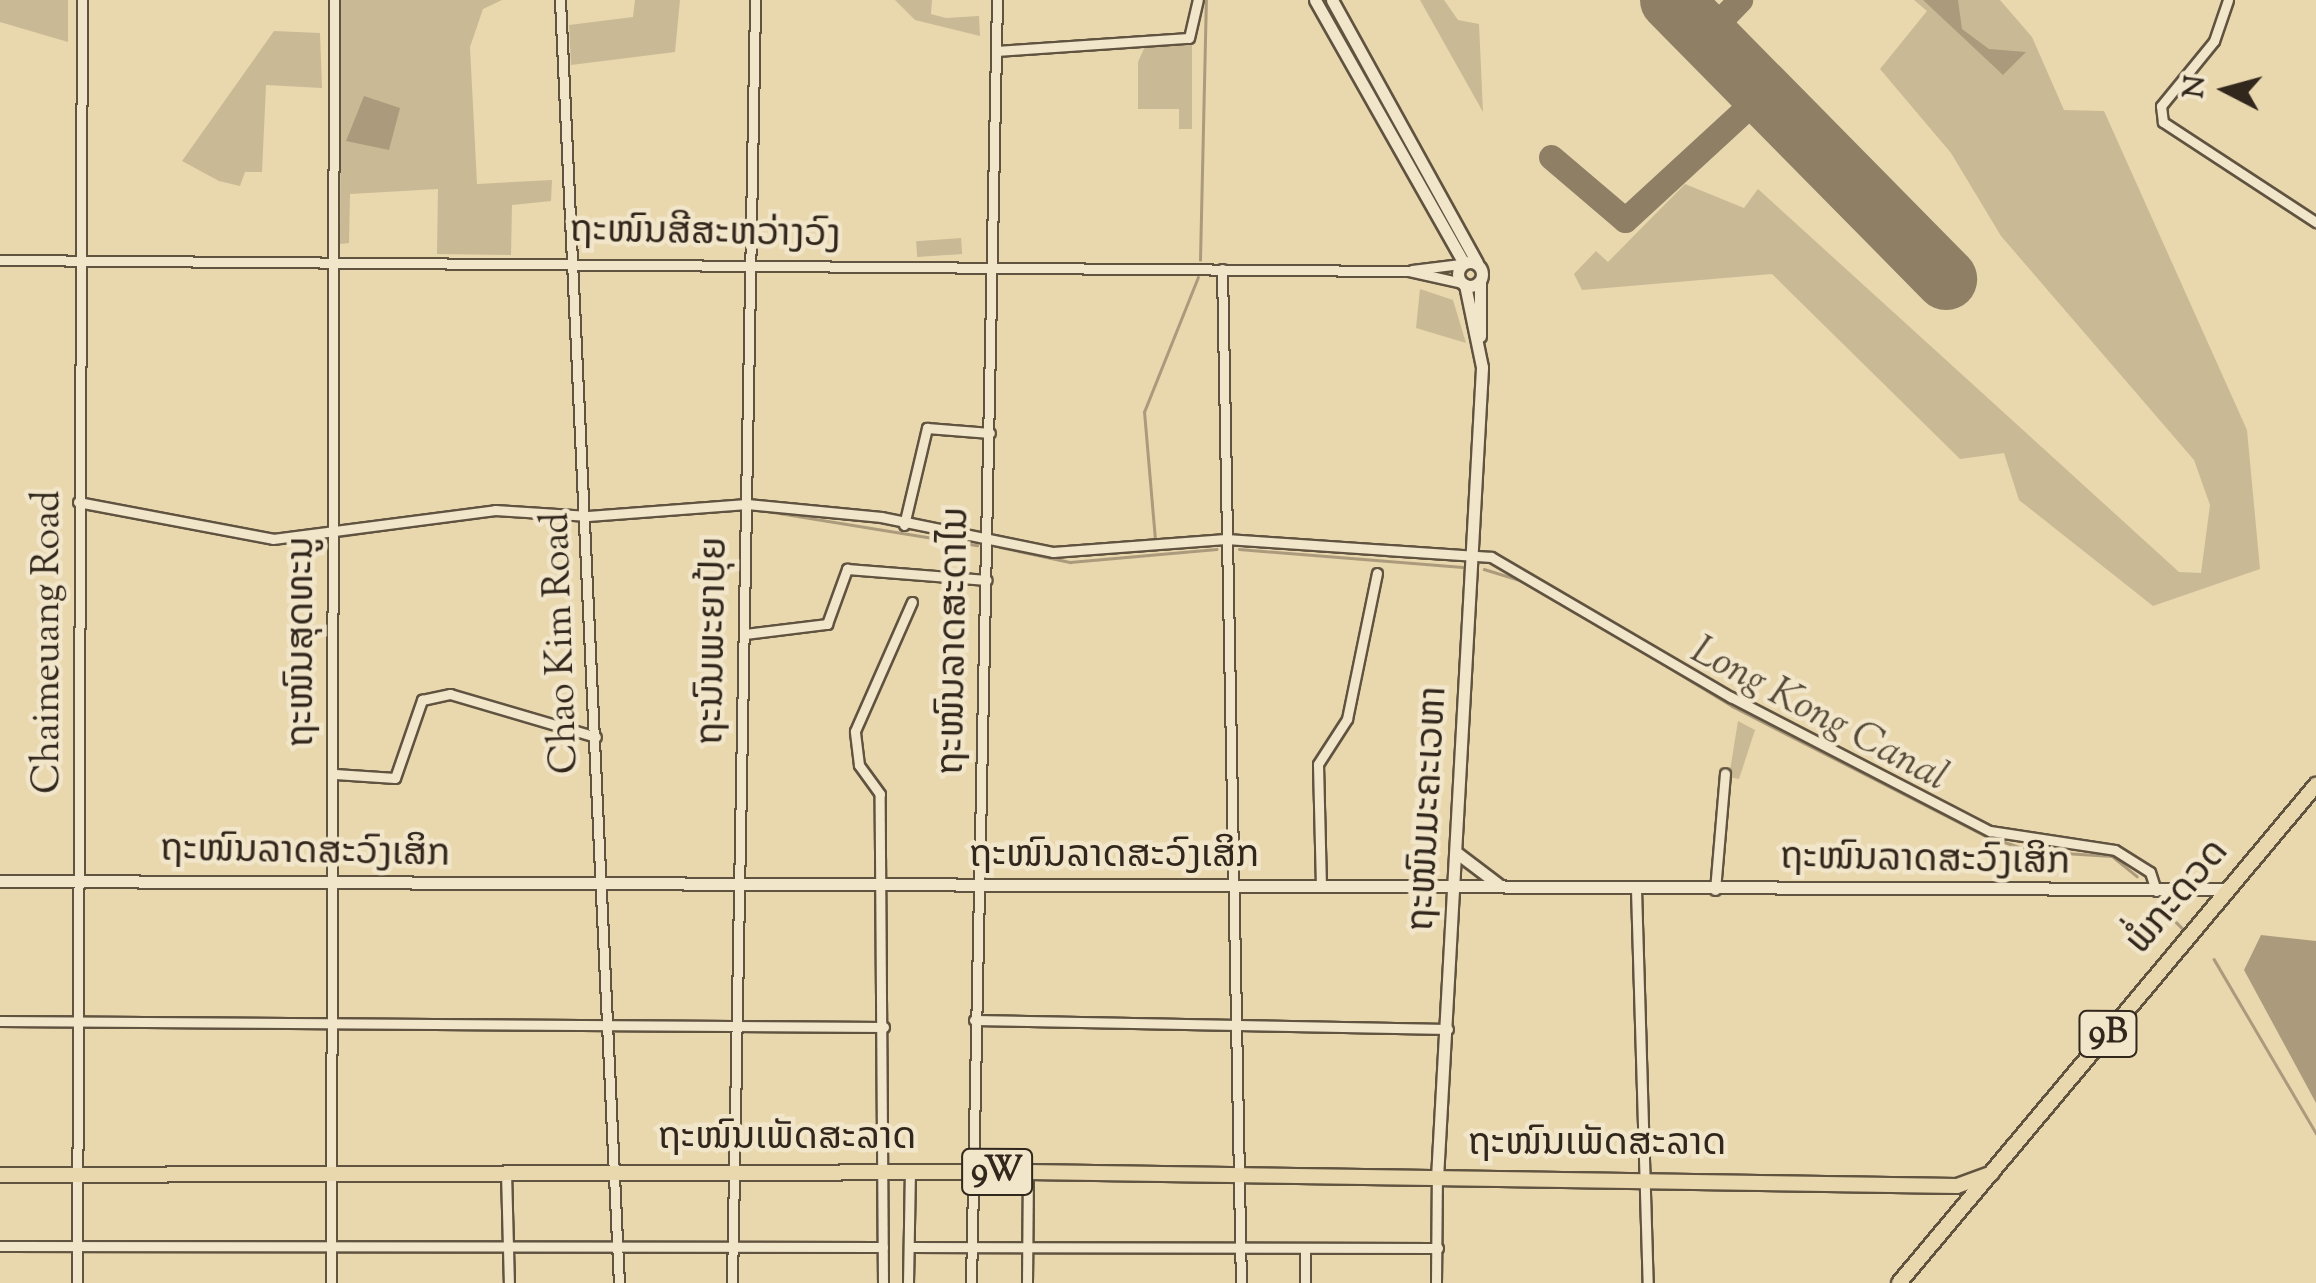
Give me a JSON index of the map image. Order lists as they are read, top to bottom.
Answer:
{
  "streets": {
    "main road": [
      "ພໍ່ກະດວດ",
      "9B",
      "ຖະໜົນເພັດສະລາດ",
      "9W"
    ],
    "street": [
      "ຖະໜົນສີສະຫວ່າງວົງ",
      "ຖະນົນພະຍາປຸ້ຍ",
      "ຖະໜົນລາດສະດາໄນ",
      "Chaimeuang Road",
      "ຖະໜົນສຸດທະນູ",
      "Chao Kim Road",
      "ຖະໜົນມະຄະເວຫາ",
      "ຖະໜົນລາດສະວົງເສິກ"
    ]
  },
  "crossings": [
    ["ຖະໜົນສີສະຫວ່າງວົງ", "ຖະນົນພະຍາປຸ້ຍ"],
    ["ຖະໜົນສີສະຫວ່າງວົງ", "ຖະໜົນລາດສະດາໄນ"],
    ["ຖະໜົນສີສະຫວ່າງວົງ", "Chaimeuang Road"],
    ["ຖະໜົນສີສະຫວ່າງວົງ", "ຖະໜົນສຸດທະນູ"],
    ["ຖະໜົນສີສະຫວ່າງວົງ", "Chao Kim Road"],
    ["ຖະນົນພະຍາປຸ້ຍ", "ຖະໜົນລາດສະວົງເສິກ"],
    ["ຖະນົນພະຍາປຸ້ຍ", "ຖະໜົນເພັດສະລາດ"],
    ["ຖະໜົນລາດສະດາໄນ", "ຖະໜົນລາດສະວົງເສິກ"],
    ["ຖະໜົນລາດສະດາໄນ", "ຖະໜົນເພັດສະລາດ"],
    ["Chaimeuang Road", "ຖະໜົນລາດສະວົງເສິກ"],
    ["Chaimeuang Road", "ຖະໜົນເພັດສະລາດ"],
    ["ຖະໜົນສຸດທະນູ", "ຖະໜົນລາດສະວົງເສິກ"],
    ["ຖະໜົນສຸດທະນູ", "ຖະໜົນເພັດສະລາດ"],
    ["Chao Kim Road", "ຖະໜົນລາດສະວົງເສິກ"],
    ["Chao Kim Road", "ຖະໜົນເພັດສະລາດ"],
    ["ຖະໜົນມະຄະເວຫາ", "ຖະໜົນລາດສະວົງເສິກ"],
    ["ຖະໜົນມະຄະເວຫາ", "ຖະໜົນເພັດສະລາດ"],
    ["ຖະໜົນລາດສະວົງເສິກ", "ພໍ່ກະດວດ"],
    ["ພໍ່ກະດວດ", "ຖະໜົນເພັດສະລາດ"]
  ],
  "water": ["Long Kong Canal"],
  "north": "left"
}
